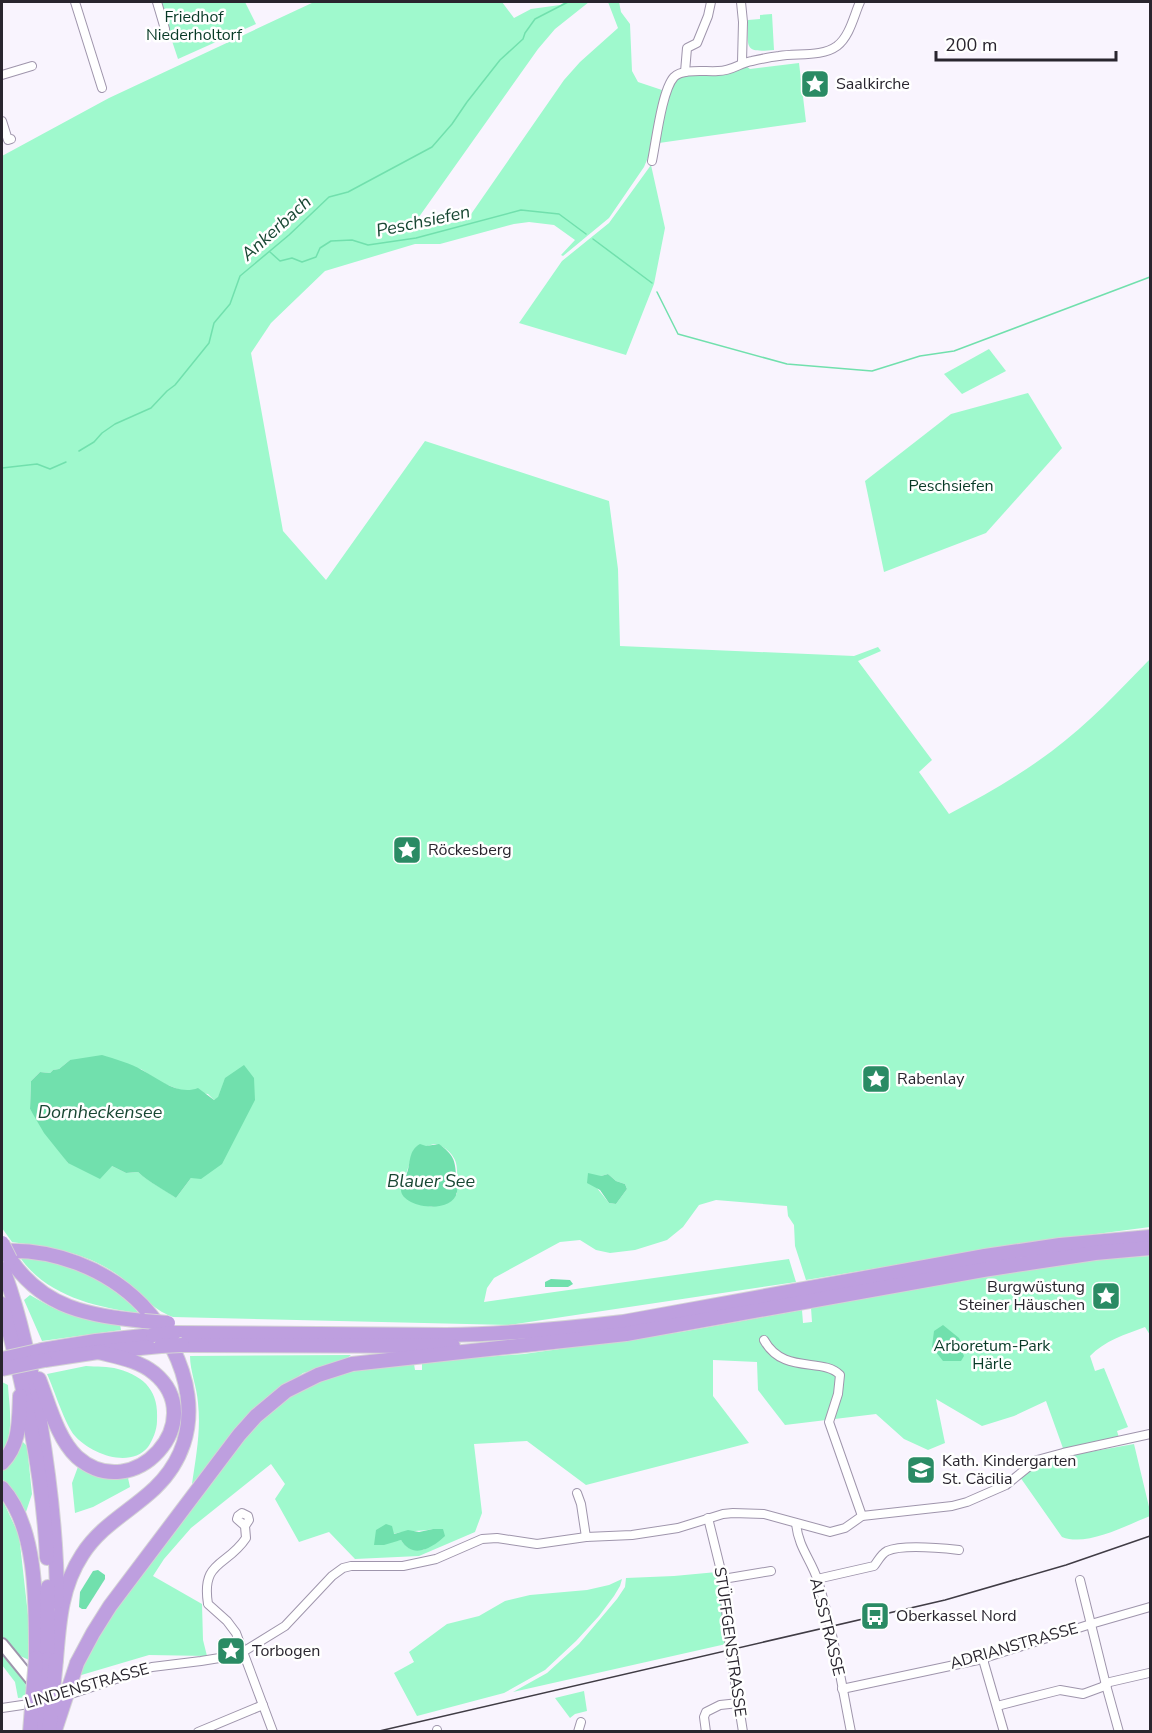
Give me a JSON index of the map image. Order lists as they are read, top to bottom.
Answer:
{
  "streets": {
    "street": [
      "ALSSTRASSE",
      "STÜFFGENSTRASSE",
      "ADRIANSTRASSE",
      "LINDENSTRASSE"
    ]
  },
  "crossings": [
    ["ALSSTRASSE", "ADRIANSTRASSE"],
    ["ALSSTRASSE", "LINDENSTRASSE"],
    ["STÜFFGENSTRASSE", "LINDENSTRASSE"]
  ],
  "water": [
    "Peschsiefen",
    "Ankerbach",
    "Dornheckensee",
    "Blauer See"
  ],
  "parks": ["Friedhof Niederholtorf", "Peschsiefen", "Arboretum-Park Härle"],
  "places": {
    "place": [
      "Saalkirche",
      "Röckesberg",
      "Rabenlay",
      "Burgwüstung Steiner Häuschen",
      "Torbogen"
    ],
    "school or university": ["Kath. Kindergarten St. Cäcilia"],
    "bus stop": ["Oberkassel Nord"]
  },
  "scale_bar": "200 m"
}
